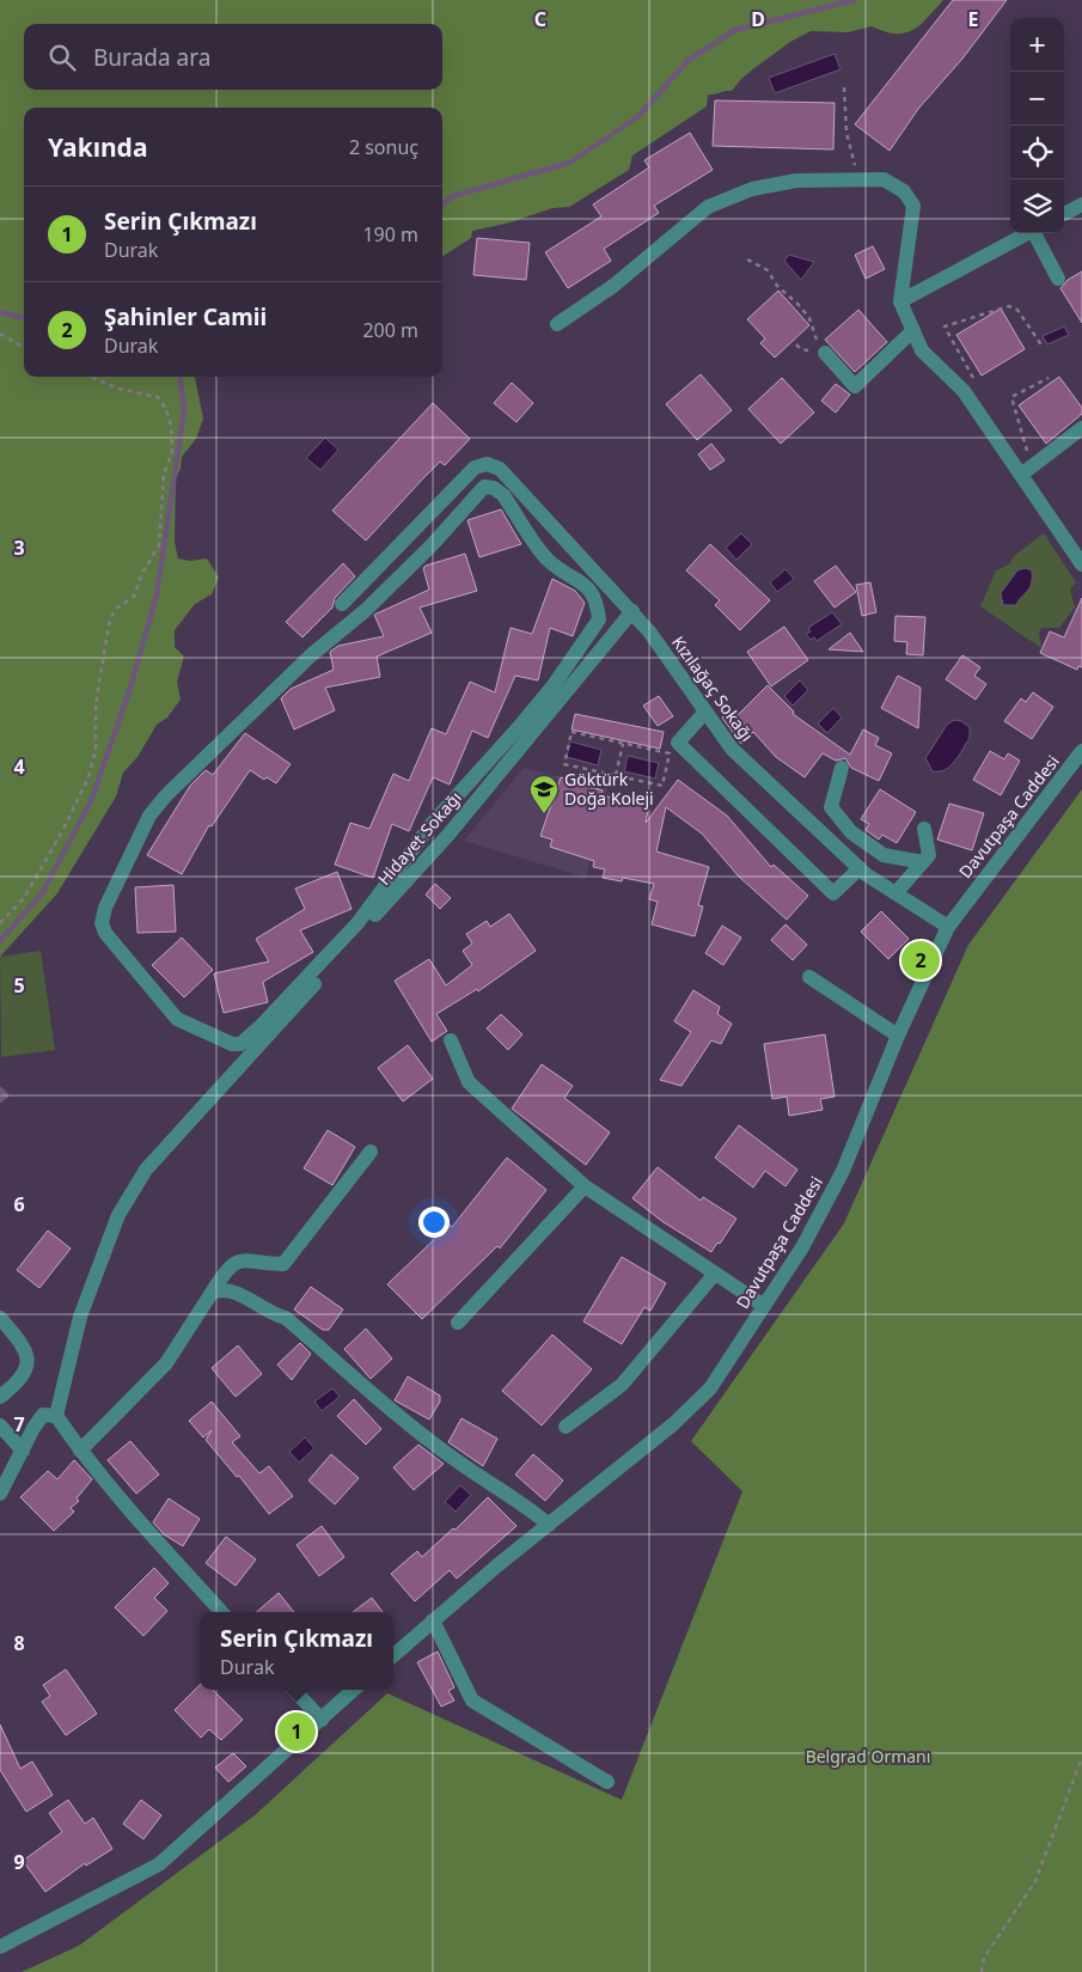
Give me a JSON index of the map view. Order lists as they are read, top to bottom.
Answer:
{
  "streets": {
    "street": ["Kızılağaç Sokağı", "Davutpaşa Caddesi", "Hidayet Sokağı"]
  },
  "crossings": [
    ["Kızılağaç Sokağı", "Davutpaşa Caddesi"],
    ["Kızılağaç Sokağı", "Hidayet Sokağı"]
  ],
  "parks": ["Belgrad Ormanı"],
  "places": {
    "school or university": ["Göktürk Doğa Koleji"]
  },
  "page": {
    "map_buttons": ["+", "−"],
    "search": "Burada ara",
    "heading": ["Yakında", "2 sonuç"],
    "list": [
      {
        "mark": "1",
        "name": "Serin Çıkmazı",
        "note": "Durak",
        "value": "190 m"
      },
      {
        "mark": "2",
        "name": "Şahinler Camii",
        "note": "Durak",
        "value": "200 m"
      }
    ],
    "pins": ["2", "1"],
    "popup": ["Serin Çıkmazı", "Durak"]
  },
  "grid": {
    "columns": ["C", "D", "E"],
    "rows": [
      "3",
      "4",
      "5",
      "6",
      "7",
      "8",
      "9"
    ]
  }
}
